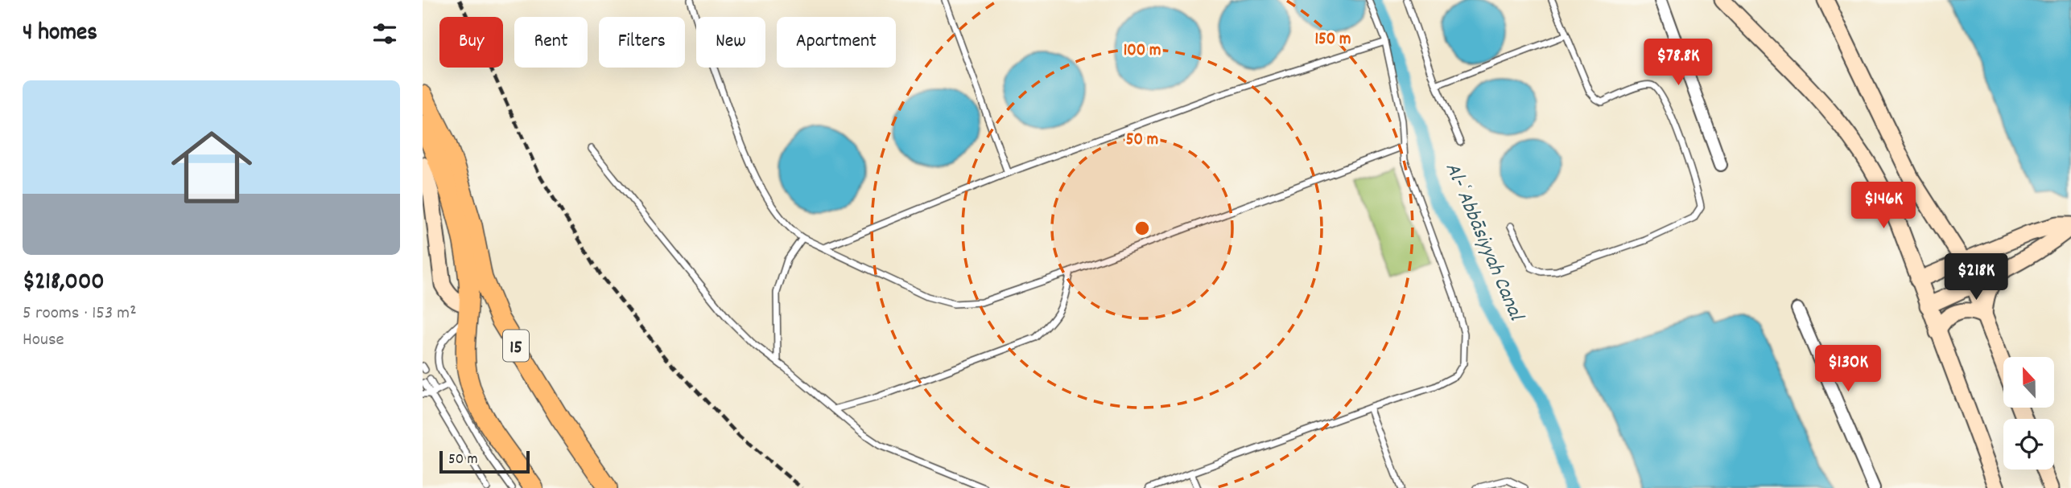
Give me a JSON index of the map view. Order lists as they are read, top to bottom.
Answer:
{
  "streets": {
    "highway": ["15"]
  },
  "water": ["Al-ʿAbbāsiyyah Canal"],
  "scale_bar": "50 m",
  "north": "top",
  "page": {
    "heading": "4 homes",
    "chip": [
      "Buy",
      "Rent",
      "Filters",
      "New",
      "Apartment"
    ],
    "price": [
      "$78.8K",
      "$146K",
      "$218K",
      "$130K"
    ],
    "list": [
      {
        "name": "$218,000",
        "note": "5 rooms · 153 m² · House"
      }
    ],
    "scale": "50 m"
  },
  "rings": ["150 m", "100 m", "50 m"]
}
